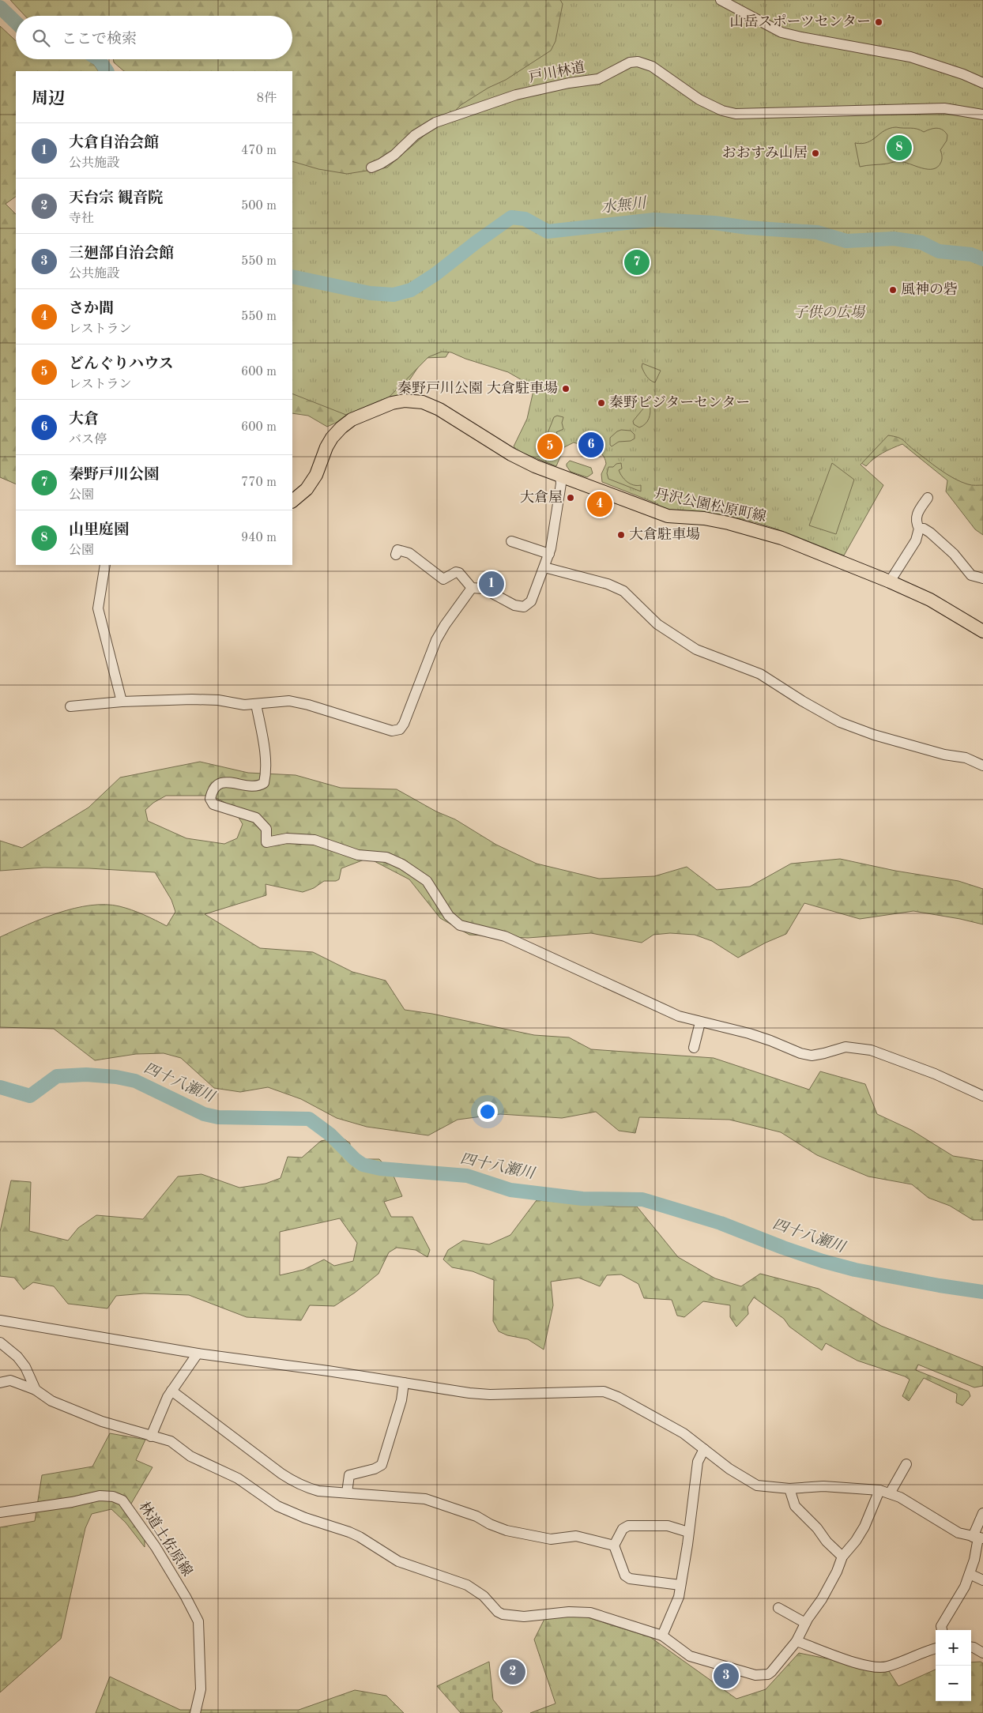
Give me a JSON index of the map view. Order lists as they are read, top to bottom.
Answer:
{
  "streets": {
    "main road": ["丹沢公園松原町線"],
    "street": ["戸川林道", "林道土佐原線"]
  },
  "water": ["水無川", "四十八瀬川"],
  "parks": ["子供の広場"],
  "places": [
    "山岳スポーツセンター",
    "おおすみ山居",
    "風神の砦",
    "秦野戸川公園 大倉駐車場",
    "秦野ビジターセンター",
    "大倉屋",
    "大倉駐車場"
  ],
  "page": {
    "search": "ここで検索",
    "heading": ["周辺", "8件"],
    "list": [
      {
        "mark": "1",
        "name": "大倉自治会館",
        "note": "公共施設",
        "value": "470 m"
      },
      {
        "mark": "2",
        "name": "天台宗 観音院",
        "note": "寺社",
        "value": "500 m"
      },
      {
        "mark": "3",
        "name": "三廻部自治会館",
        "note": "公共施設",
        "value": "550 m"
      },
      {
        "mark": "4",
        "name": "さか間",
        "note": "レストラン",
        "value": "550 m"
      },
      {
        "mark": "5",
        "name": "どんぐりハウス",
        "note": "レストラン",
        "value": "600 m"
      },
      {
        "mark": "6",
        "name": "大倉",
        "note": "バス停",
        "value": "600 m"
      },
      {
        "mark": "7",
        "name": "秦野戸川公園",
        "note": "公園",
        "value": "770 m"
      },
      {
        "mark": "8",
        "name": "山里庭園",
        "note": "公園",
        "value": "940 m"
      }
    ],
    "pins": [
      "8",
      "7",
      "6",
      "5",
      "4",
      "1",
      "2",
      "3"
    ],
    "map_buttons": ["+", "−"]
  }
}
